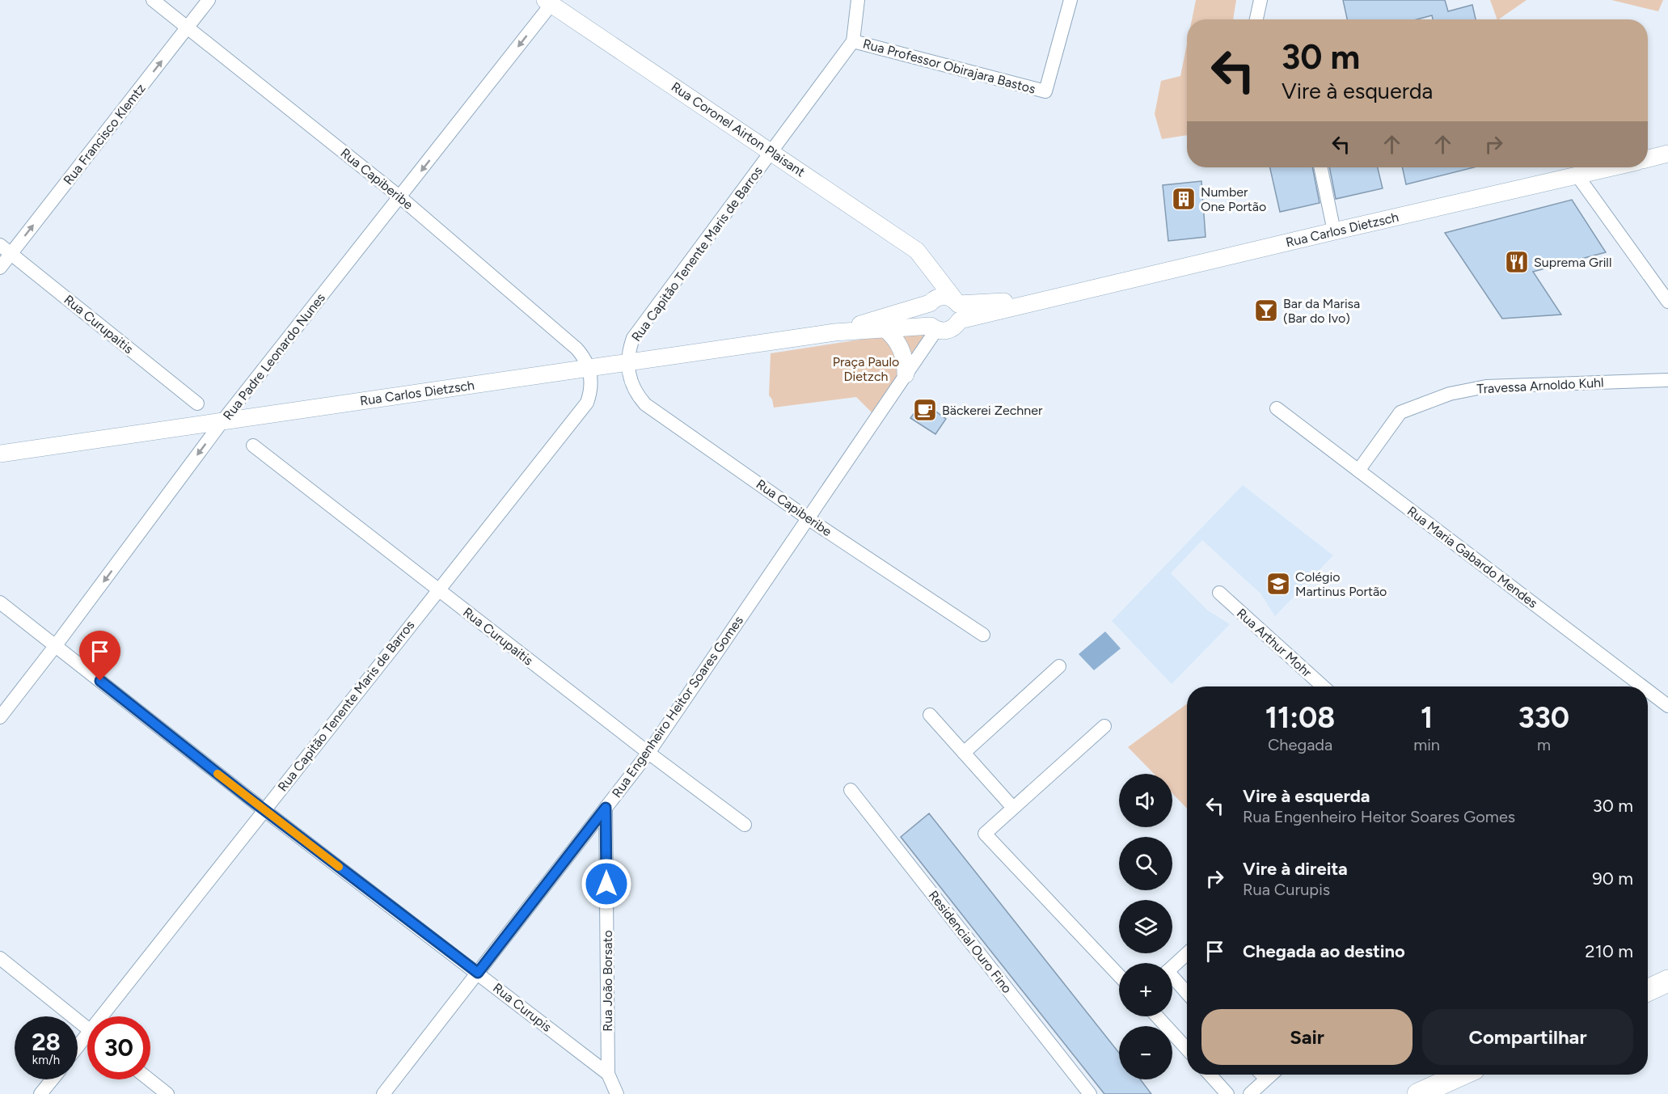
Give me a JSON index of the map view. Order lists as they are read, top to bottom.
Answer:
{
  "streets": {
    "street": [
      "Rua Professor Obirajara Bastos",
      "Rua Coronel Airton Plaisant",
      "Rua Francisco Klemtz",
      "Rua Capiberibe",
      "Rua Carlos Dietzsch",
      "Rua Capitão Tenente Maris de Barros",
      "Rua Curupaitis",
      "Rua Padre Leonardo Nunes",
      "Travessa Arnoldo Kuhl",
      "Rua Maria Gabardo Mendes",
      "Rua Arthur Mohr",
      "Rua Engenheiro Heitor Soares Gomes",
      "Residencial Ouro Fino",
      "Rua João Borsato",
      "Rua Curupis"
    ]
  },
  "crossings": [
    ["Rua Professor Obirajara Bastos", "Rua Capitão Tenente Maris de Barros"],
    ["Rua Coronel Airton Plaisant", "Rua Carlos Dietzsch"],
    ["Rua Coronel Airton Plaisant", "Rua Capitão Tenente Maris de Barros"],
    ["Rua Coronel Airton Plaisant", "Rua Padre Leonardo Nunes"],
    ["Rua Coronel Airton Plaisant", "Rua Engenheiro Heitor Soares Gomes"],
    ["Rua Francisco Klemtz", "Rua Capiberibe"],
    ["Rua Francisco Klemtz", "Rua Curupaitis"],
    ["Rua Capiberibe", "Rua Carlos Dietzsch"],
    ["Rua Capiberibe", "Rua Capitão Tenente Maris de Barros"],
    ["Rua Capiberibe", "Rua Padre Leonardo Nunes"],
    ["Rua Capiberibe", "Rua Engenheiro Heitor Soares Gomes"],
    ["Rua Carlos Dietzsch", "Rua Capitão Tenente Maris de Barros"],
    ["Rua Carlos Dietzsch", "Rua Padre Leonardo Nunes"],
    ["Rua Carlos Dietzsch", "Rua Engenheiro Heitor Soares Gomes"],
    ["Rua Capitão Tenente Maris de Barros", "Rua Curupaitis"],
    ["Rua Capitão Tenente Maris de Barros", "Rua Curupis"],
    ["Rua Curupaitis", "Rua Engenheiro Heitor Soares Gomes"],
    ["Rua Padre Leonardo Nunes", "Rua Curupis"],
    ["Travessa Arnoldo Kuhl", "Rua Maria Gabardo Mendes"],
    ["Rua Engenheiro Heitor Soares Gomes", "Rua João Borsato"],
    ["Rua Engenheiro Heitor Soares Gomes", "Rua Curupis"],
    ["Rua João Borsato", "Rua Curupis"]
  ],
  "one_way": ["Rua Francisco Klemtz", "Rua Padre Leonardo Nunes"],
  "parks": ["Praça Paulo Dietzch"],
  "places": {
    "building": ["Number One Portão"],
    "restaurant": ["Suprema Grill"],
    "bar": ["Bar da Marisa (Bar do Ivo)"],
    "cafe": ["Bäckerei Zechner"],
    "school or university": ["Colégio Martinus Portão"]
  },
  "page": {
    "turn": ["30 m", "Vire à esquerda"],
    "eta": [
      "11:08",
      "Chegada",
      "1",
      "min",
      "330",
      "m"
    ],
    "list": [
      {
        "name": "Vire à esquerda",
        "note": "Rua Engenheiro Heitor Soares Gomes",
        "value": "30 m"
      },
      {
        "name": "Vire à direita",
        "note": "Rua Curupis",
        "value": "90 m"
      },
      {
        "name": "Chegada ao destino",
        "value": "210 m"
      }
    ],
    "map_buttons": ["+", "−"],
    "buttons": ["Sair", "Compartilhar"],
    "speed": "28 km/h",
    "limit": "30"
  }
}
